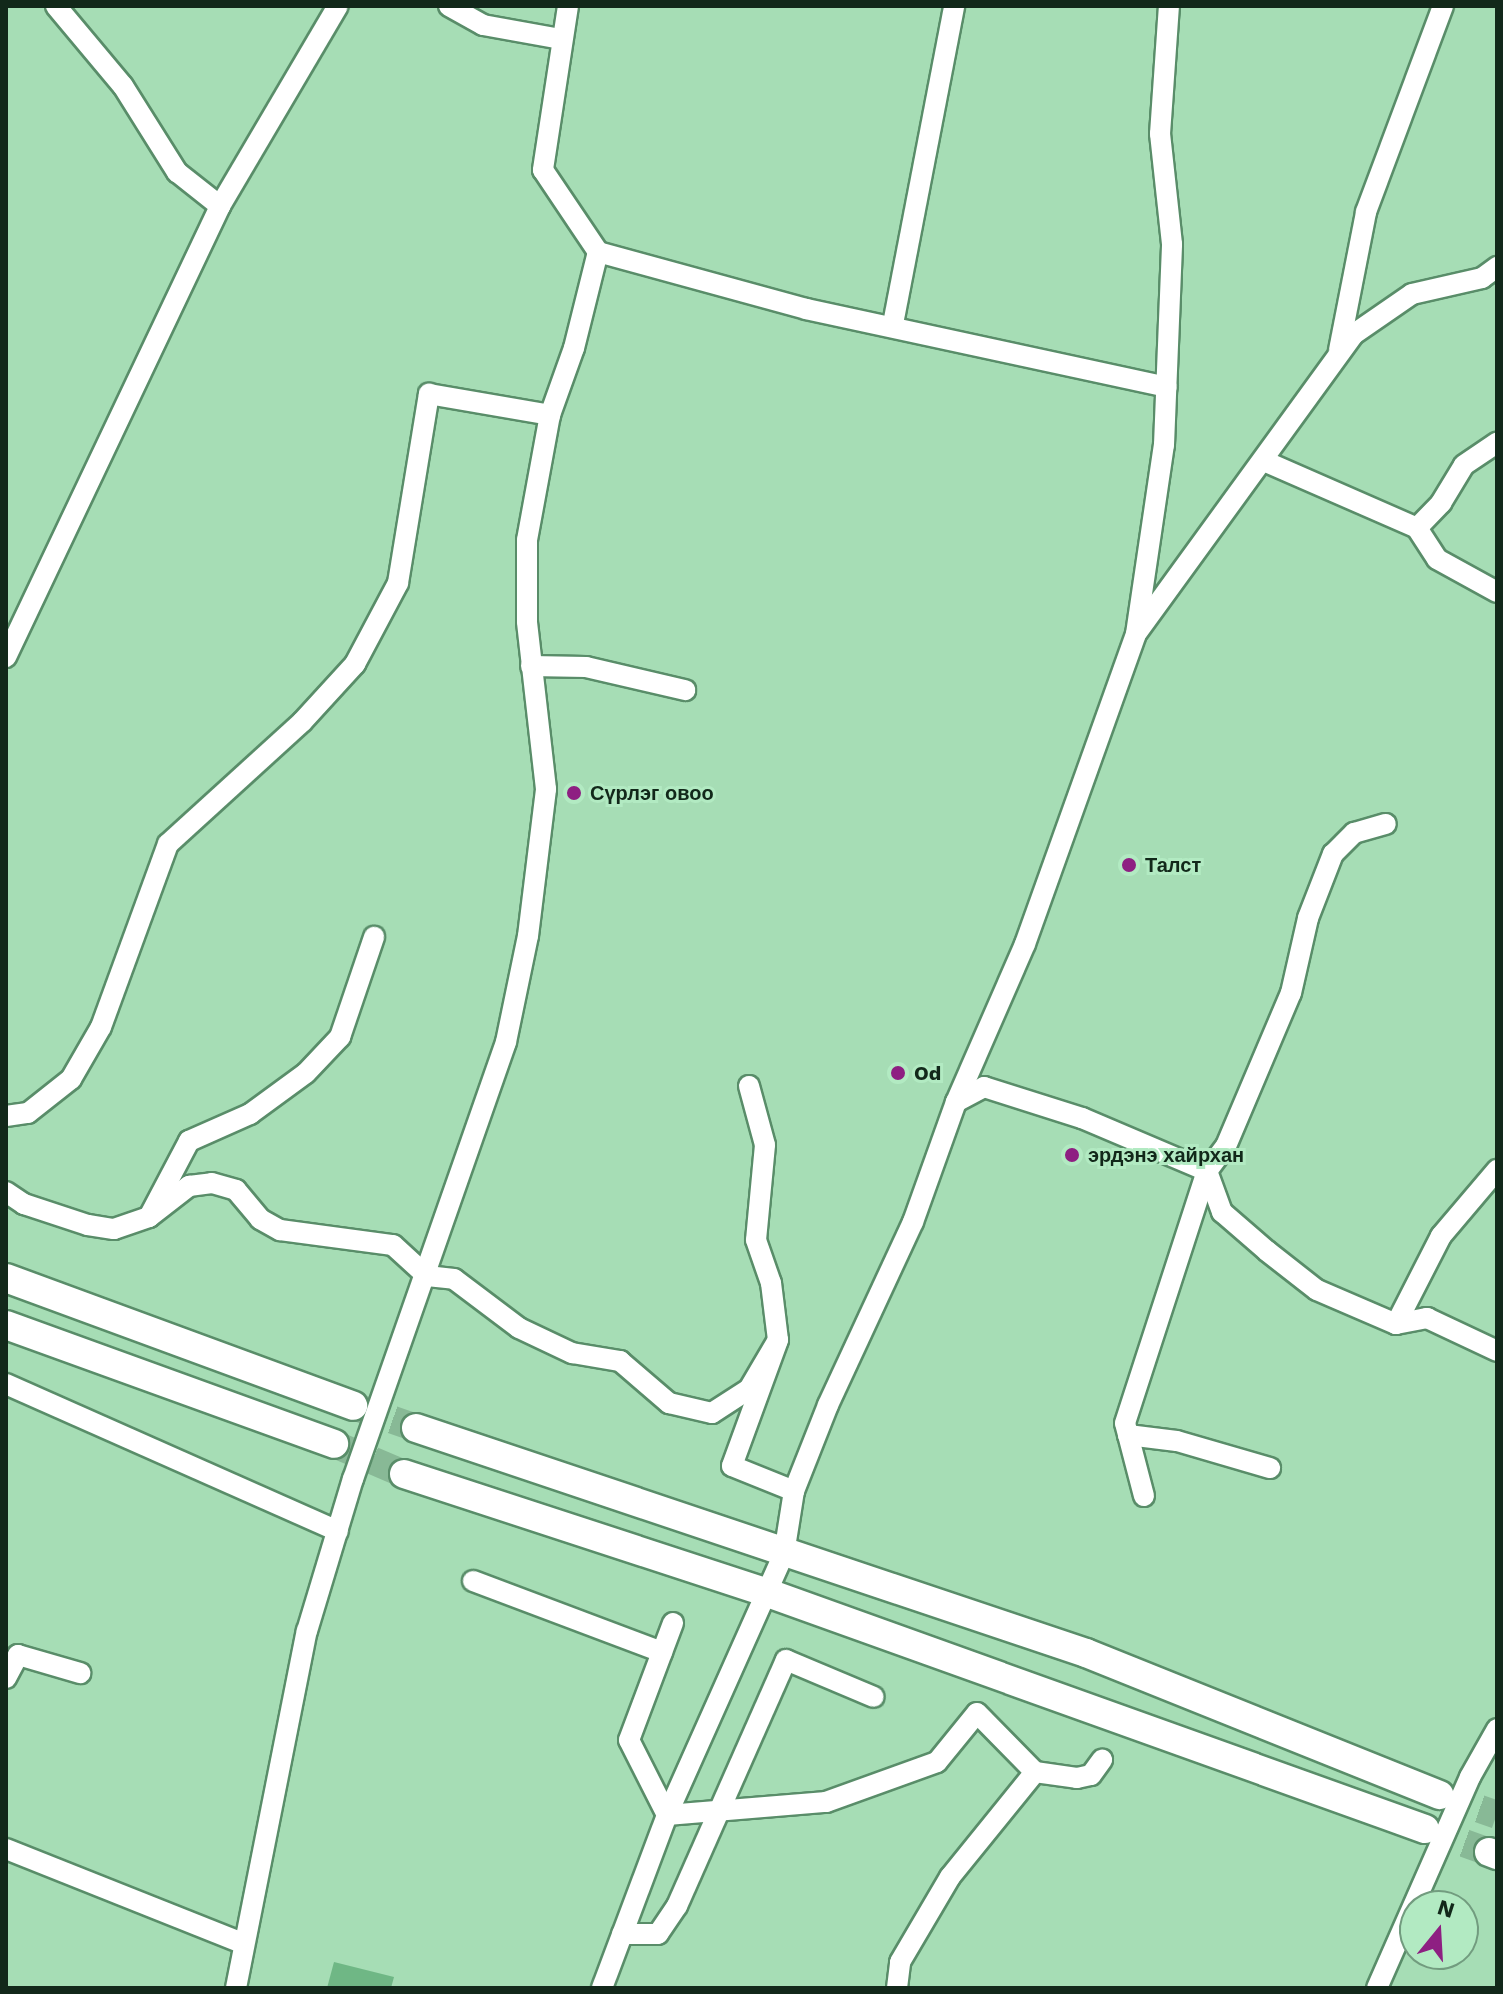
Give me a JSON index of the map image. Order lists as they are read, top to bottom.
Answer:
{
  "places": [
    "Сүрлэг овоо",
    "Талст",
    "Od",
    "эрдэнэ хайрхан"
  ],
  "north": "top"
}
